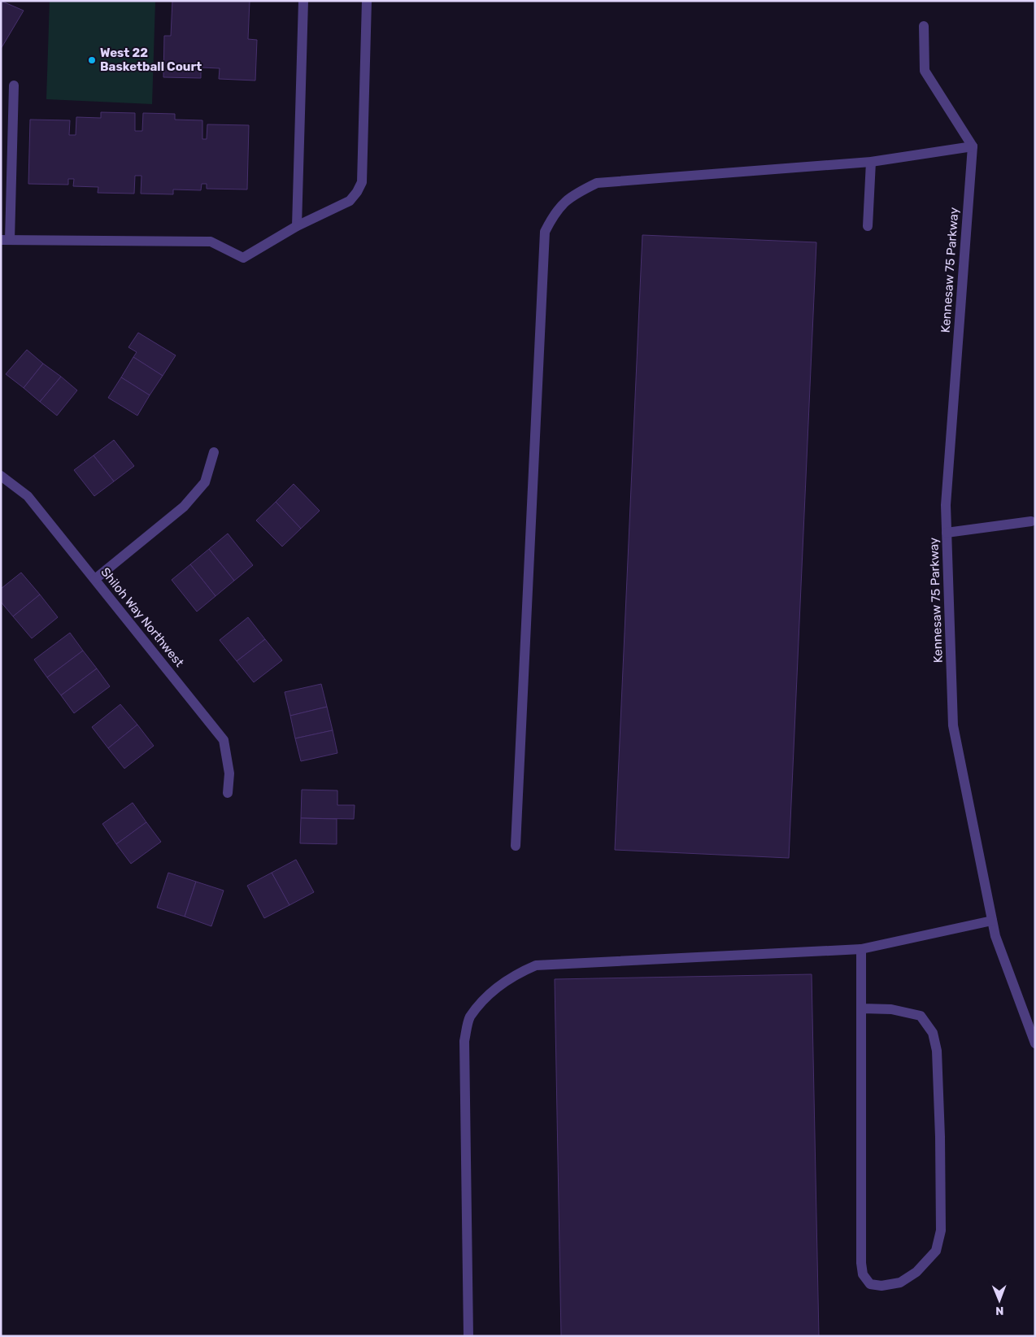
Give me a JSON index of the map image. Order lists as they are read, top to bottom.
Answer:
{
  "streets": {
    "street": ["Kennesaw 75 Parkway", "Shiloh Way Northwest"]
  },
  "places": ["West 22 Basketball Court"],
  "north": "bottom"
}
